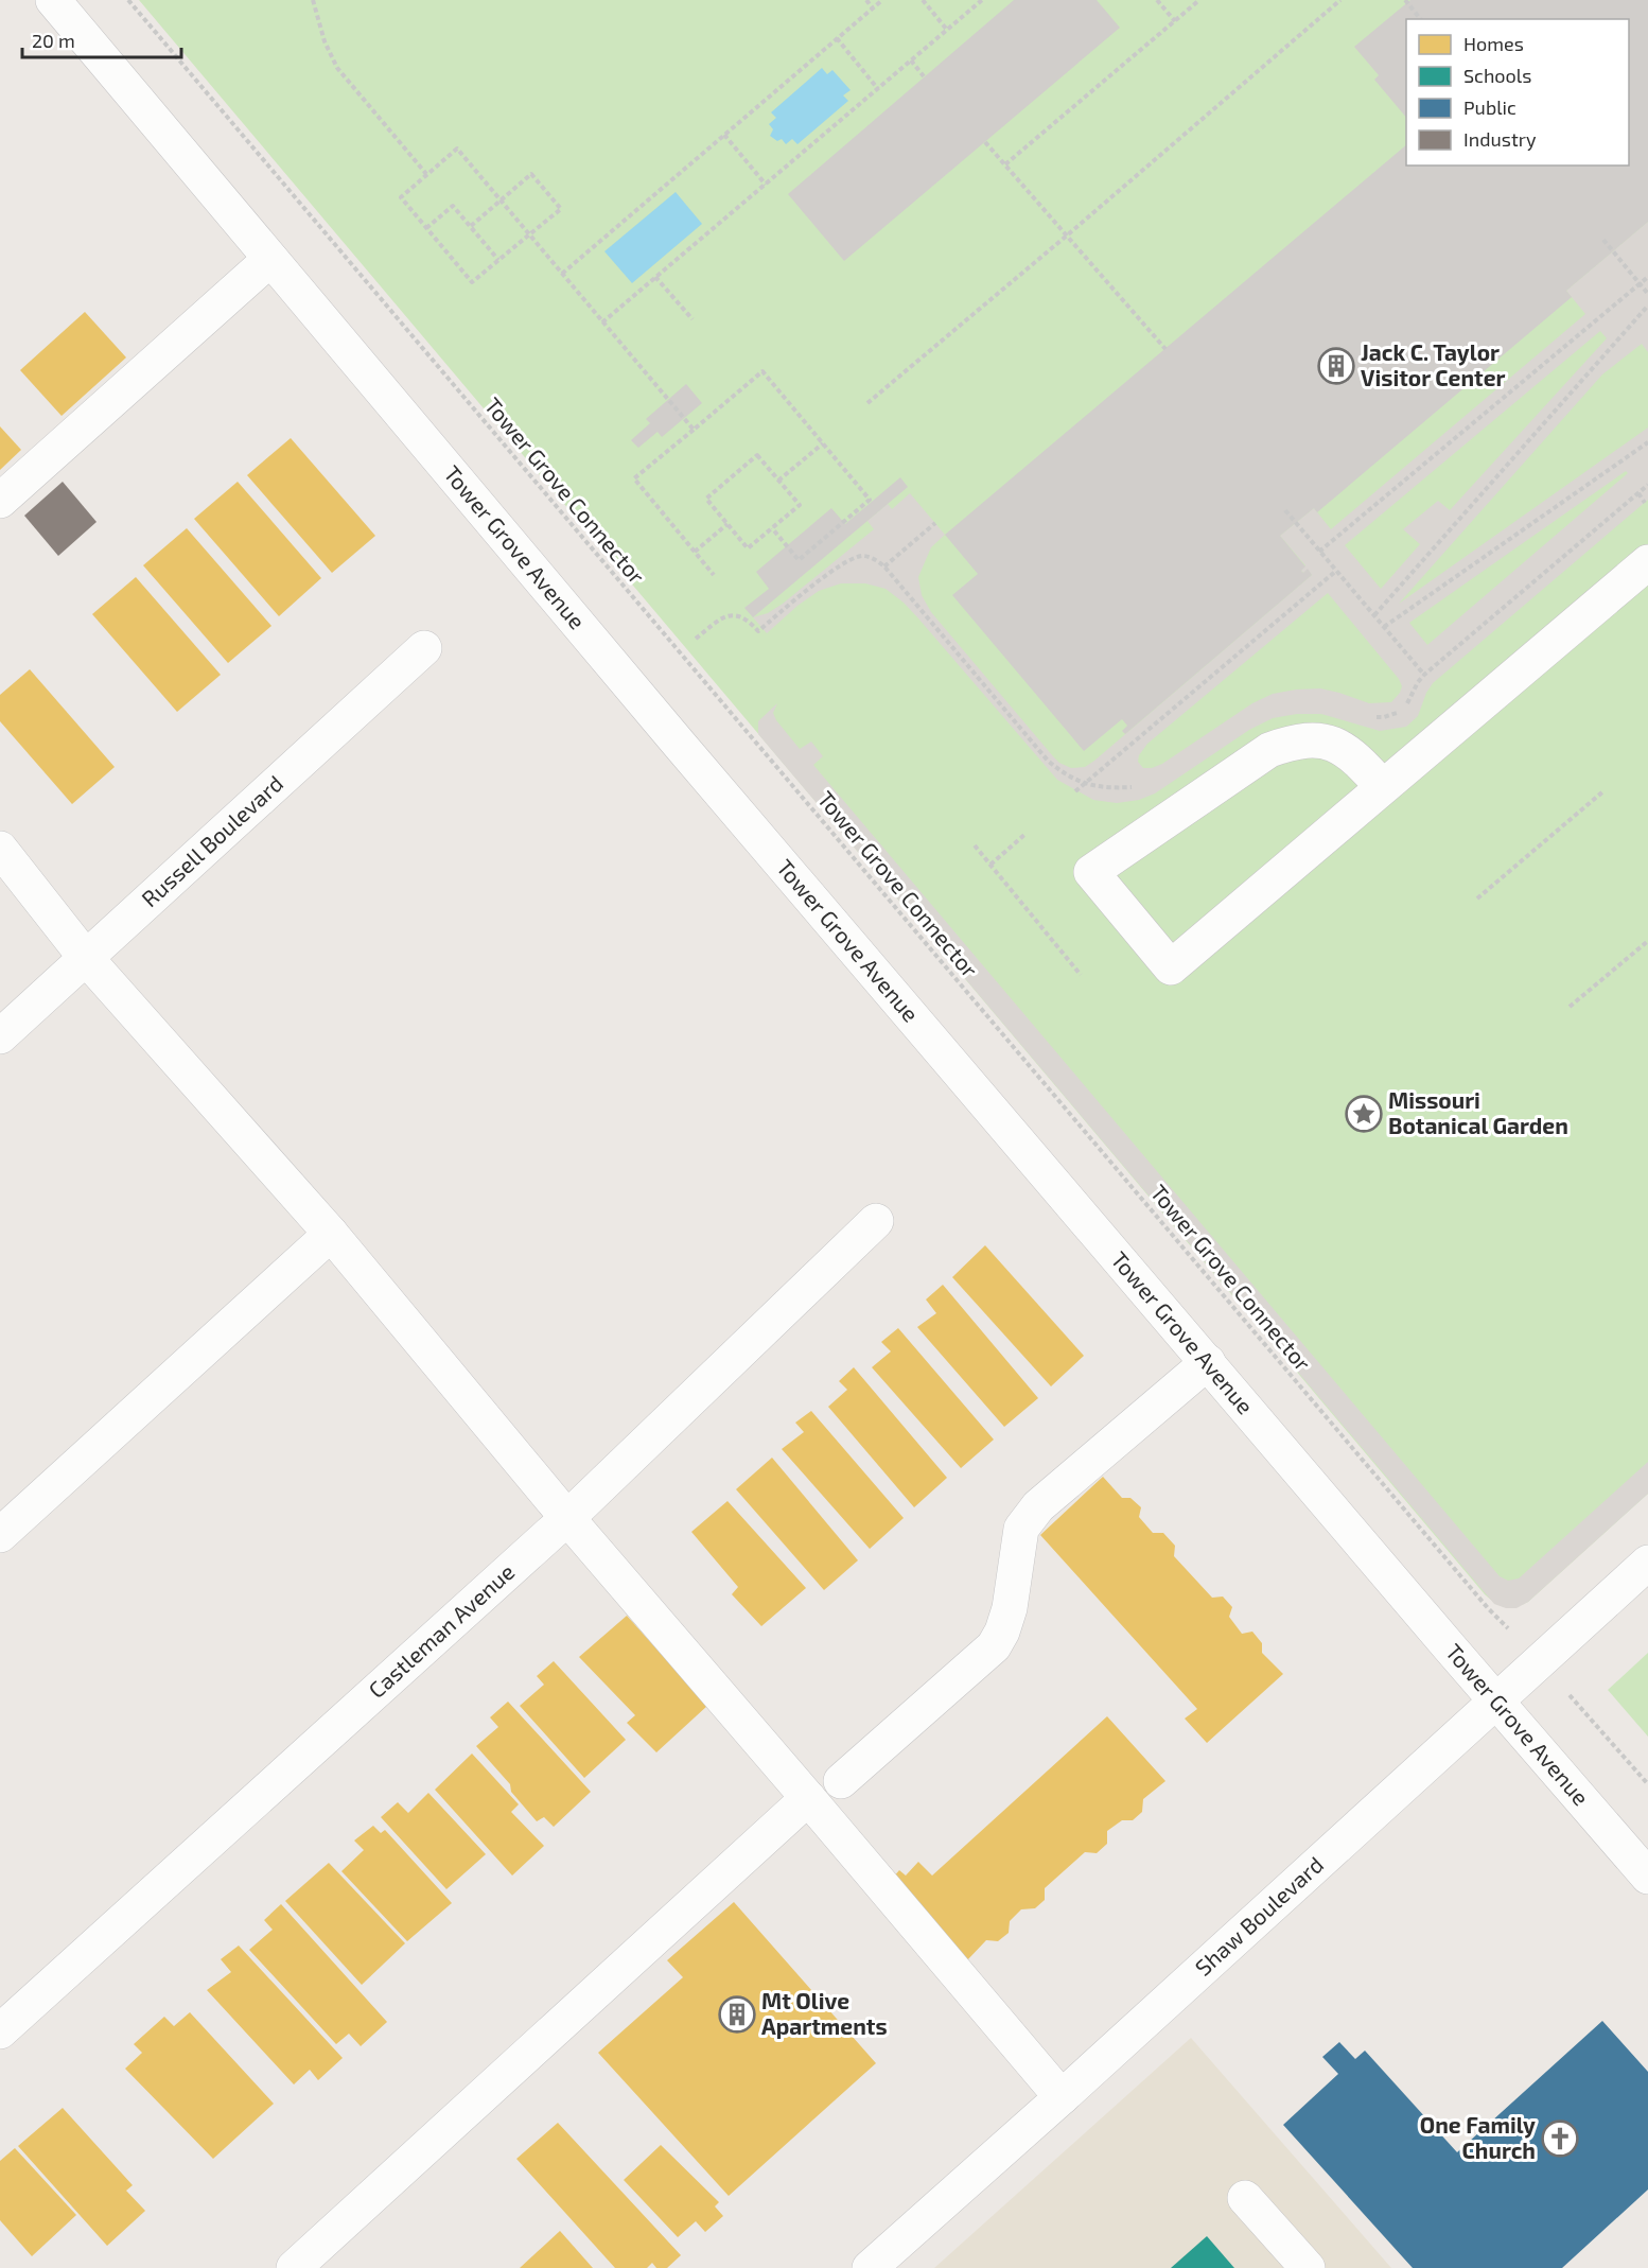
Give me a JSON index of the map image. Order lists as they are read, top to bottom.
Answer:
{
  "streets": {
    "street": [
      "Tower Grove Avenue",
      "Russell Boulevard",
      "Castleman Avenue",
      "Shaw Boulevard"
    ],
    "path": ["Tower Grove Connector"]
  },
  "crossings": [
    ["Tower Grove Connector", "Shaw Boulevard"],
    ["Tower Grove Avenue", "Shaw Boulevard"]
  ],
  "places": {
    "building": ["Jack C. Taylor Visitor Center", "Mt Olive Apartments"],
    "place": ["Missouri Botanical Garden"],
    "church": ["One Family Church"]
  },
  "legend": [
    "Homes",
    "Schools",
    "Public",
    "Industry"
  ],
  "scale_bar": "20 m"
}
